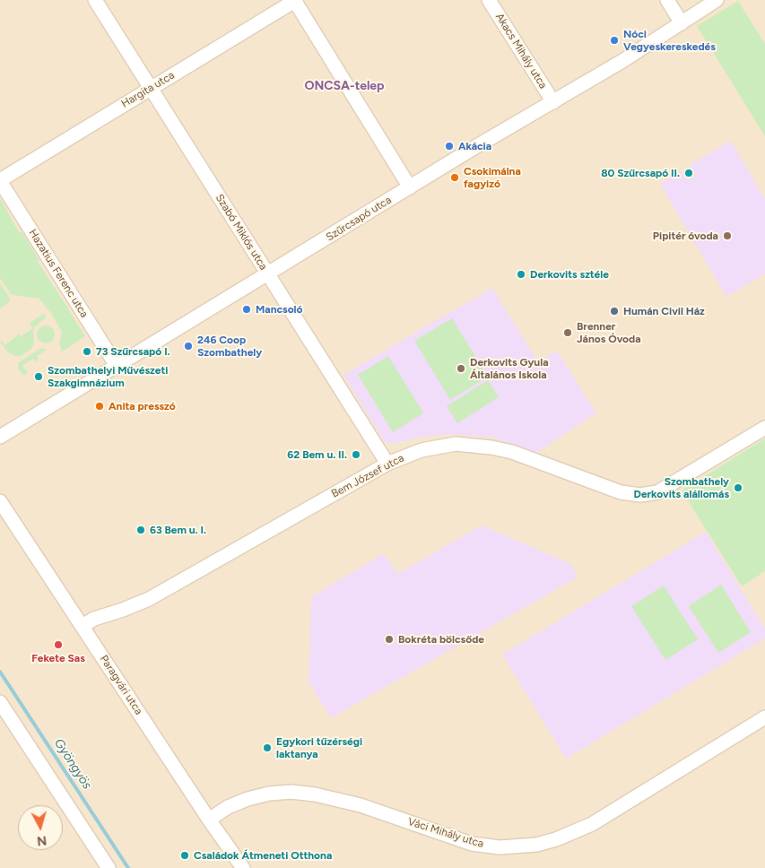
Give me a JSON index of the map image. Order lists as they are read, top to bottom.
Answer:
{
  "streets": {
    "street": [
      "Akacs Mihály utca",
      "Hargita utca",
      "Szűrcsapó utca",
      "Szabó Miklós utca",
      "Hazatius Ferenc utca",
      "Bem József utca",
      "Paragvári utca",
      "Váci Mihály utca"
    ]
  },
  "crossings": [
    ["Akacs Mihály utca", "Szűrcsapó utca"],
    ["Hargita utca", "Szabó Miklós utca"],
    ["Hargita utca", "Hazatius Ferenc utca"],
    ["Szűrcsapó utca", "Szabó Miklós utca"],
    ["Szűrcsapó utca", "Hazatius Ferenc utca"],
    ["Szabó Miklós utca", "Bem József utca"],
    ["Bem József utca", "Paragvári utca"],
    ["Paragvári utca", "Váci Mihály utca"]
  ],
  "districts": ["ONCSA-telep"],
  "water": ["Gyöngyös"],
  "places": [
    "Nóci Vegyeskereskedés",
    "Akácia",
    "80 Szűrcsapó II.",
    "Csokimálna fagyizó",
    "Pipitér óvoda",
    "Derkovits sztéle",
    "Mancsoló",
    "Humán Civil Ház",
    "Brenner János Óvoda",
    "246 Coop Szombathely",
    "73 Szűrcsapó I.",
    "Derkovits Gyula Általános Iskola",
    "Szombathelyi Művészeti Szakgimnázium",
    "Anita presszó",
    "62 Bem u. II.",
    "Szombathely Derkovits alállomás",
    "63 Bem u. I.",
    "Bokréta bölcsőde",
    "Fekete Sas",
    "Egykori tűzérségi laktanya",
    "Családok Átmeneti Otthona"
  ],
  "north": "bottom"
}
